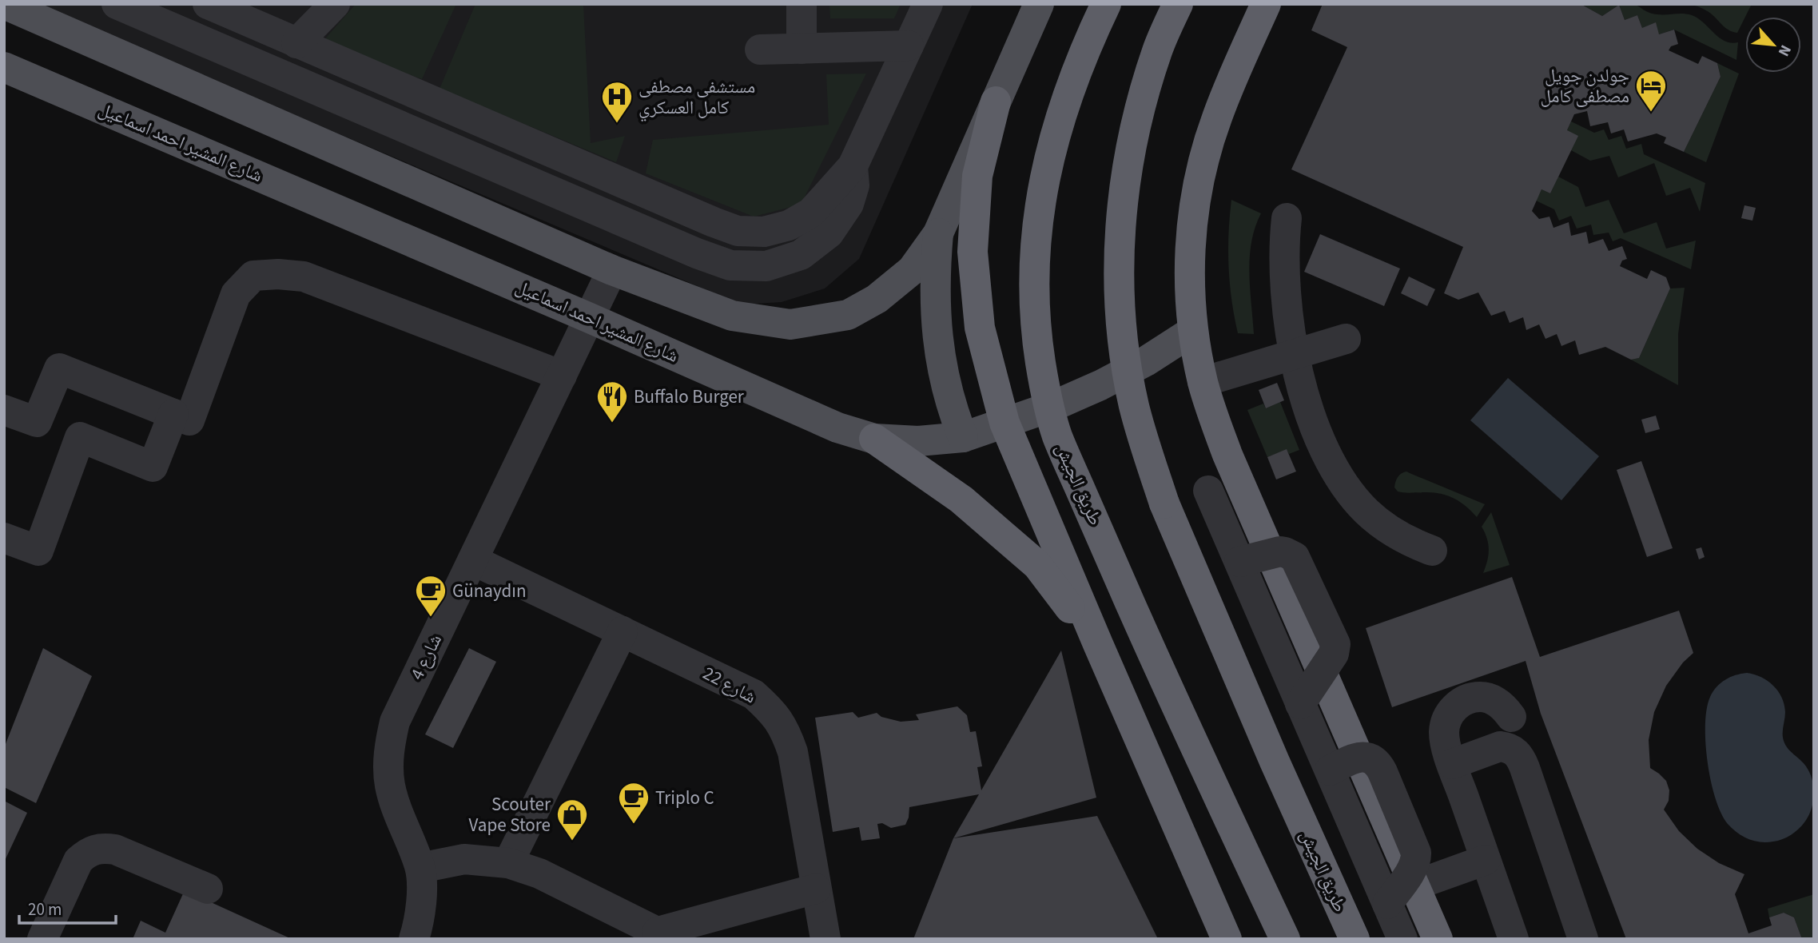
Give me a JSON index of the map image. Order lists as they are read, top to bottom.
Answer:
{
  "streets": {
    "highway": ["طريق الجيش"],
    "main road": ["شارع المشير احمد اسماعيل"],
    "street": ["شارع 4", "شارع 22"]
  },
  "crossings": [
    ["شارع المشير احمد اسماعيل", "شارع 4"],
    ["شارع 4", "شارع 22"]
  ],
  "places": {
    "hotel": ["جولدن جويل مصطفى كامل"],
    "hospital": ["مستشفى مصطفى كامل العسكري"],
    "restaurant": ["Buffalo Burger"],
    "cafe": ["Günaydın", "Triplo C"],
    "shop": ["Scouter Vape Store"]
  },
  "scale_bar": "20 m",
  "north": "bottom right"
}
